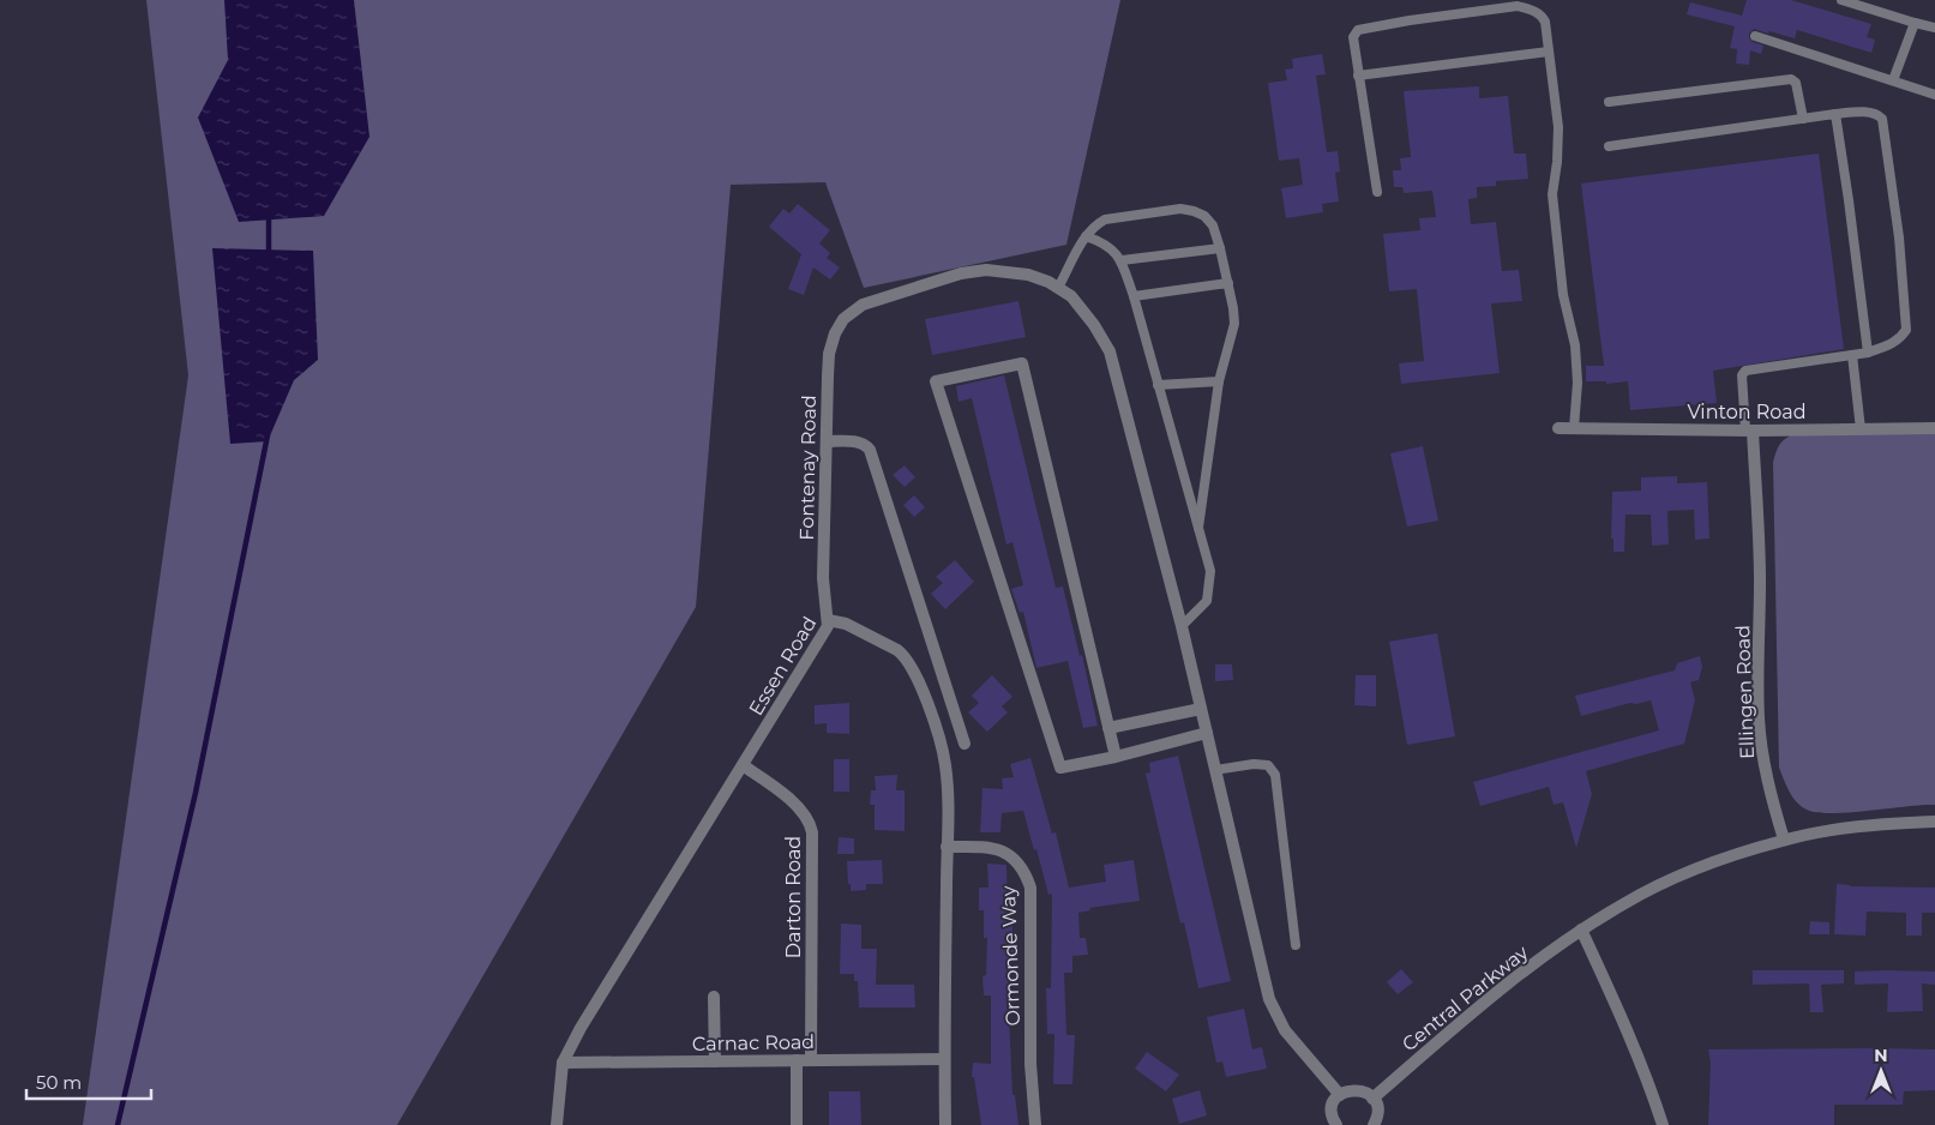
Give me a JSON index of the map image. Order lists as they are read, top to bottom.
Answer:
{
  "streets": {
    "street": [
      "Vinton Road",
      "Fontenay Road",
      "Essen Road",
      "Ellingen Road",
      "Darton Road",
      "Ormonde Way",
      "Central Parkway",
      "Carnac Road"
    ]
  },
  "crossings": [
    ["Vinton Road", "Ellingen Road"],
    ["Fontenay Road", "Essen Road"],
    ["Essen Road", "Darton Road"],
    ["Essen Road", "Ormonde Way"],
    ["Essen Road", "Carnac Road"],
    ["Darton Road", "Carnac Road"]
  ],
  "scale_bar": "50 m",
  "north": "top"
}
